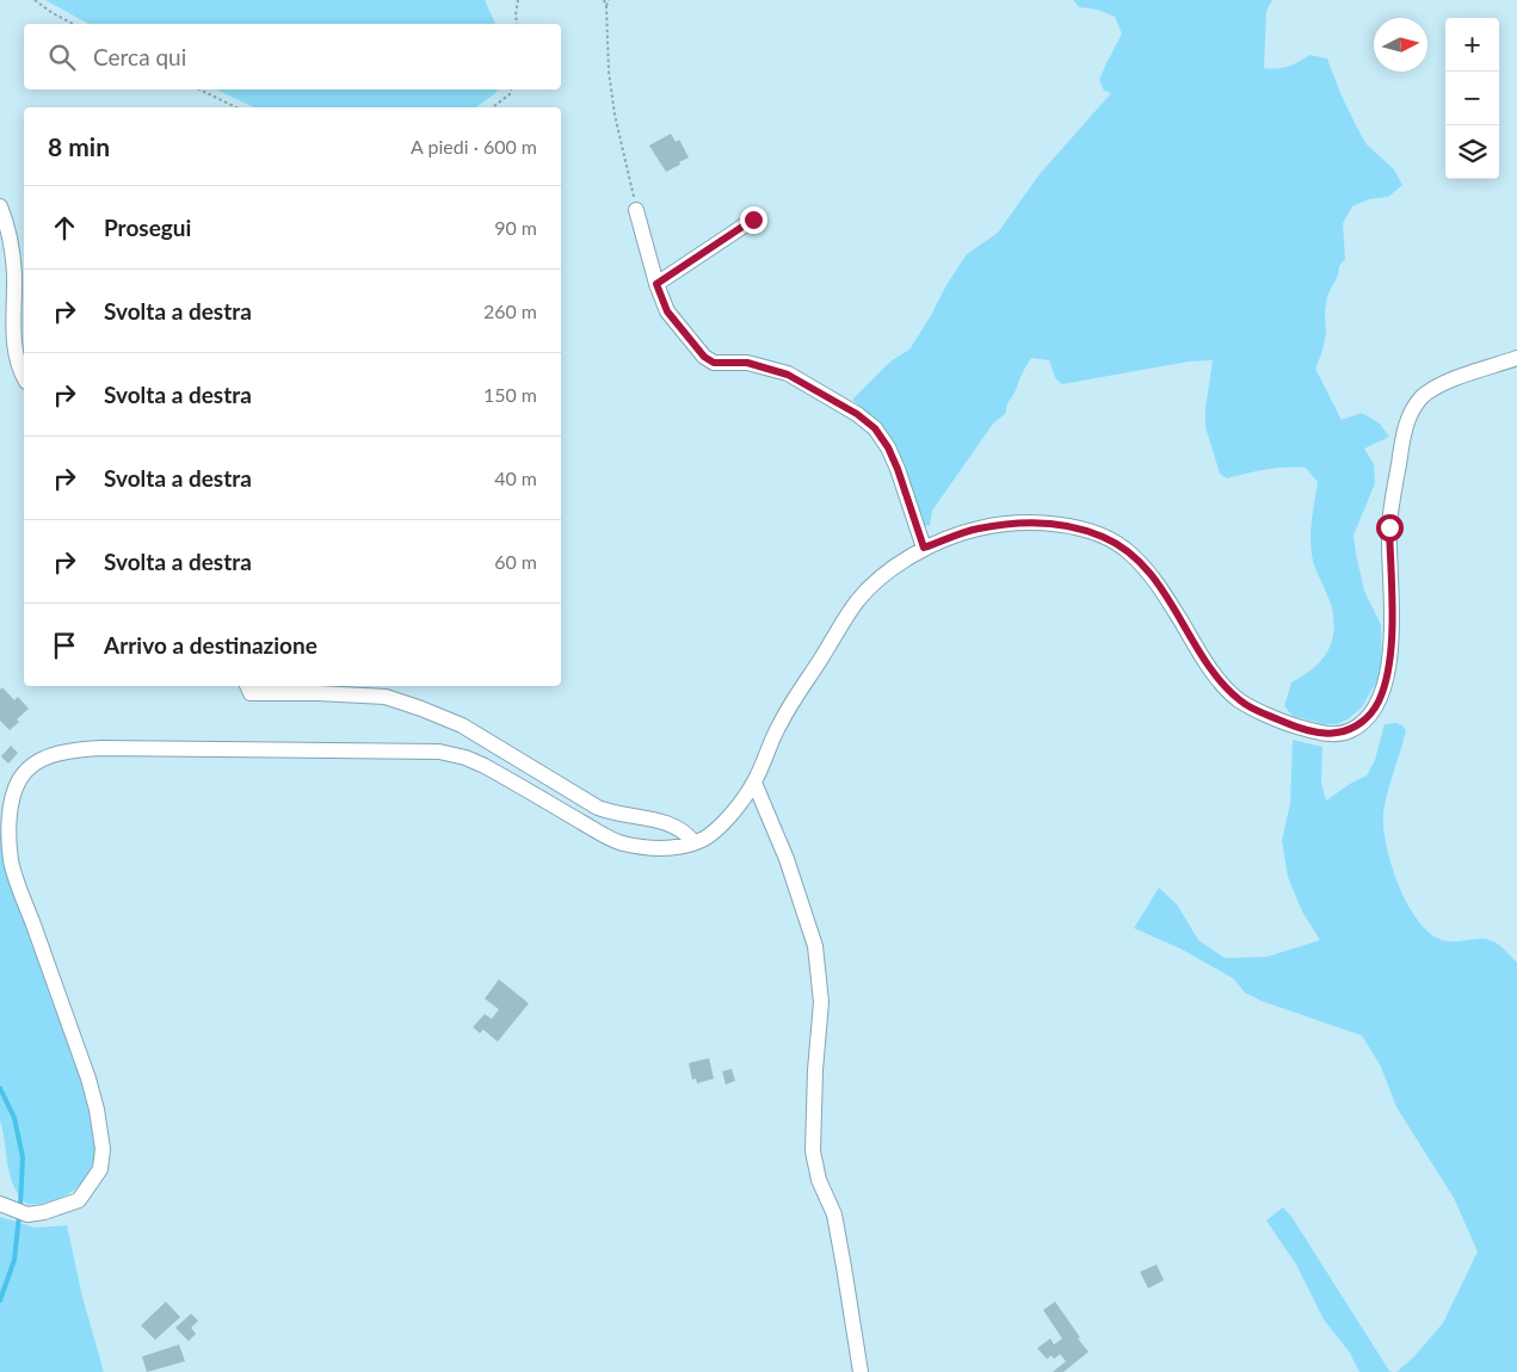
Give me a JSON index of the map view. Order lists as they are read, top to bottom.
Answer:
{
  "north": "right",
  "page": {
    "map_buttons": ["+", "−"],
    "search": "Cerca qui",
    "heading": ["8 min", "A piedi · 600 m"],
    "list": [
      ["Prosegui", "90 m"],
      ["Svolta a destra", "260 m"],
      ["Svolta a destra", "150 m"],
      ["Svolta a destra", "40 m"],
      ["Svolta a destra", "60 m"],
      "Arrivo a destinazione"
    ]
  }
}
